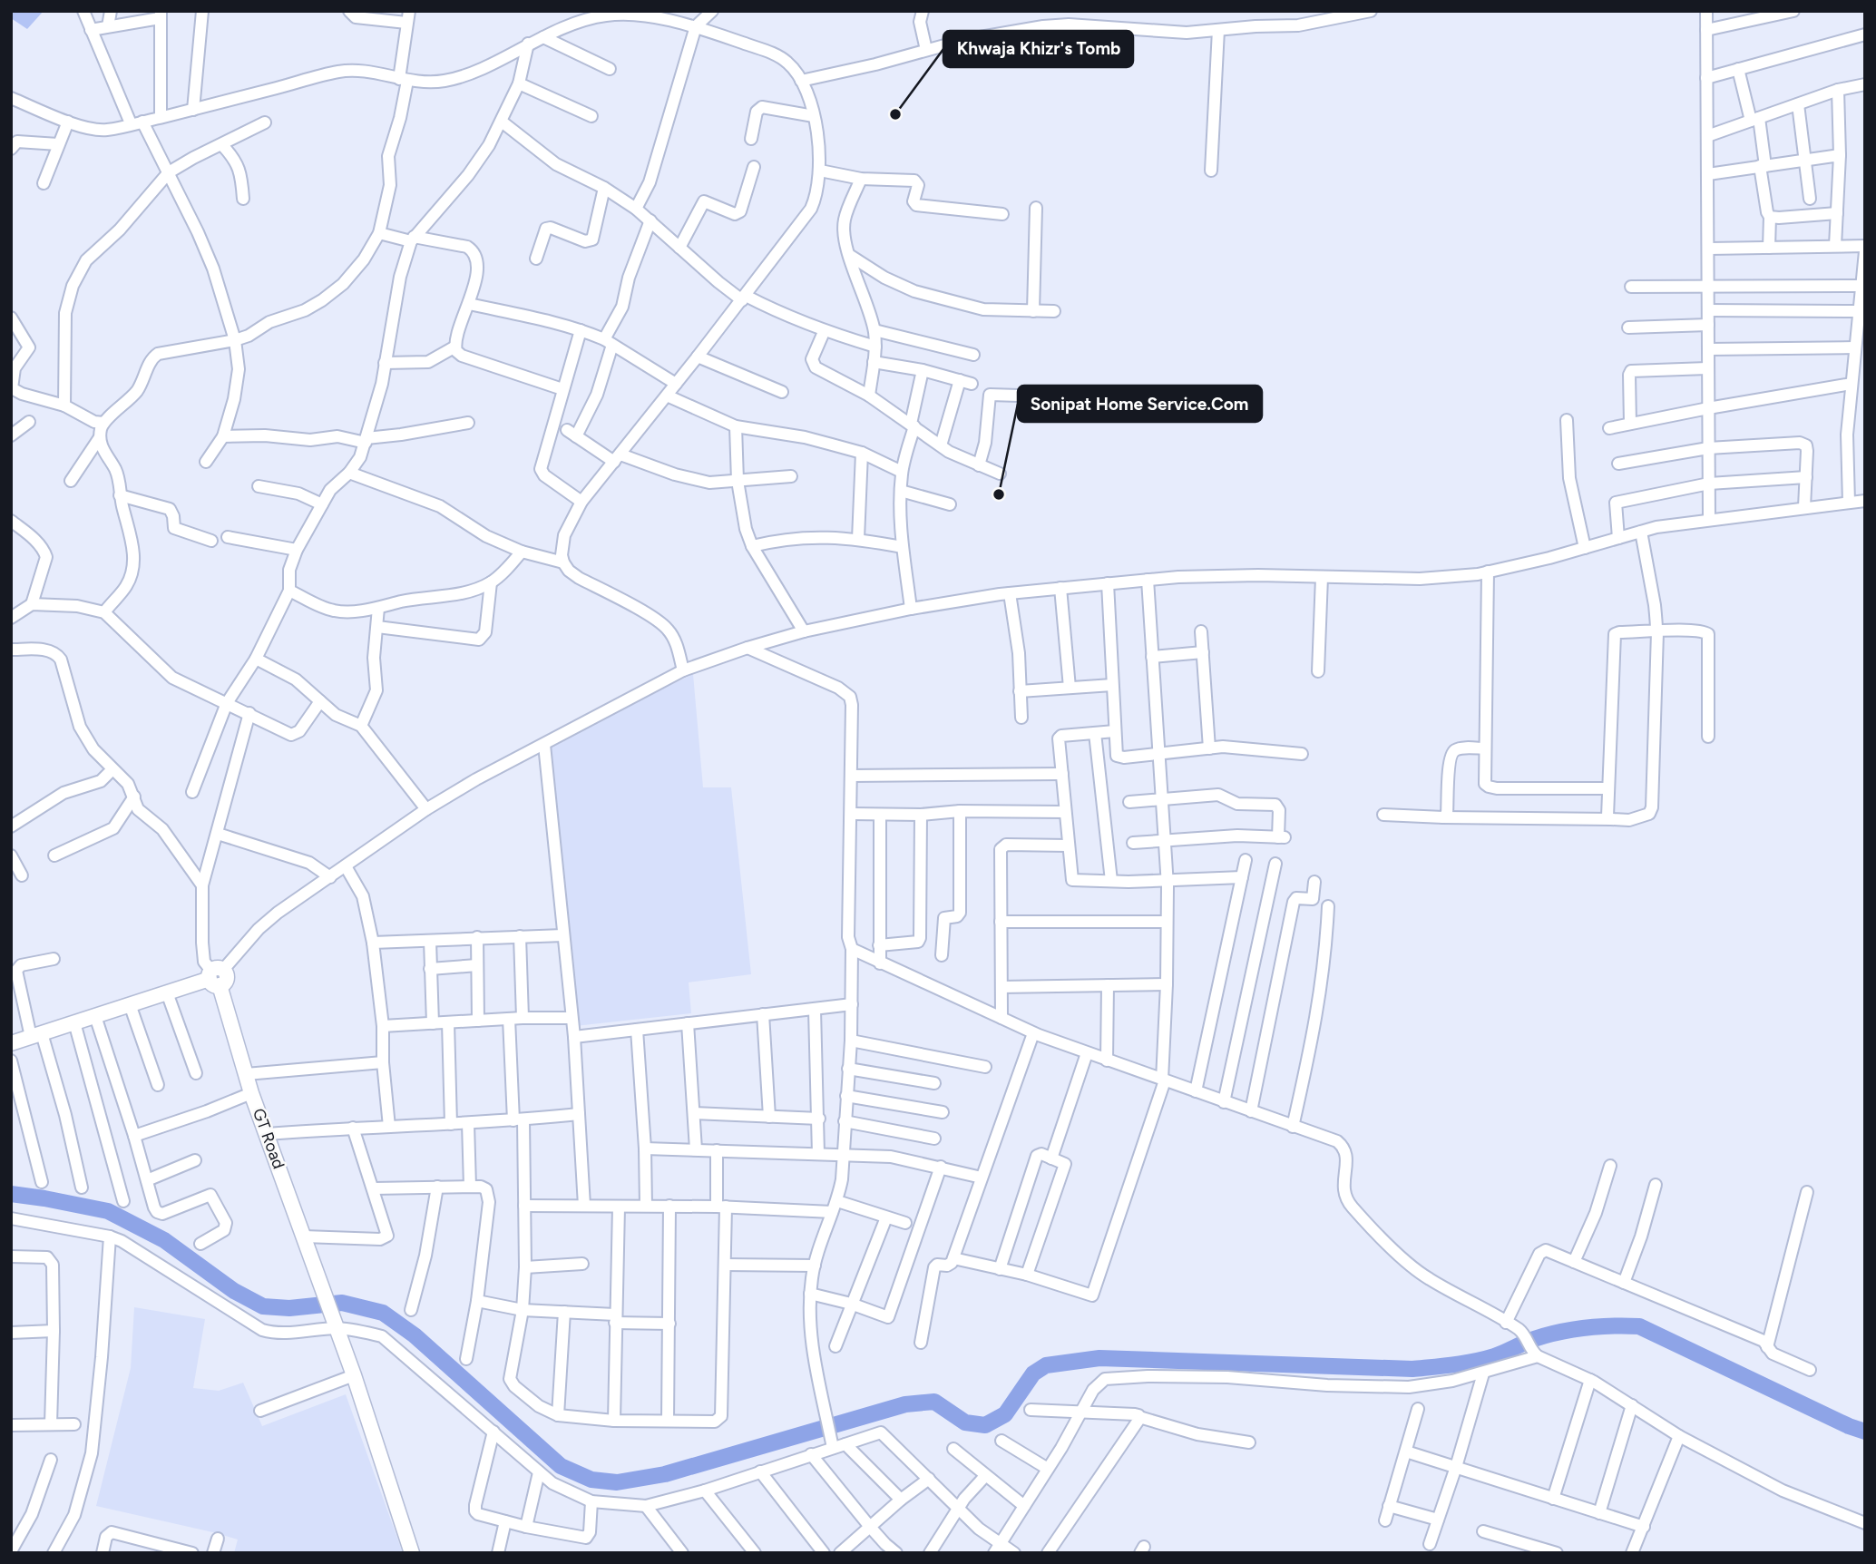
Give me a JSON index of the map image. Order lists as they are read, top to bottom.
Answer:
{
  "streets": {
    "main road": ["GT Road"]
  },
  "places": ["Khwaja Khizr's Tomb", "Sonipat Home Service.Com"]
}
